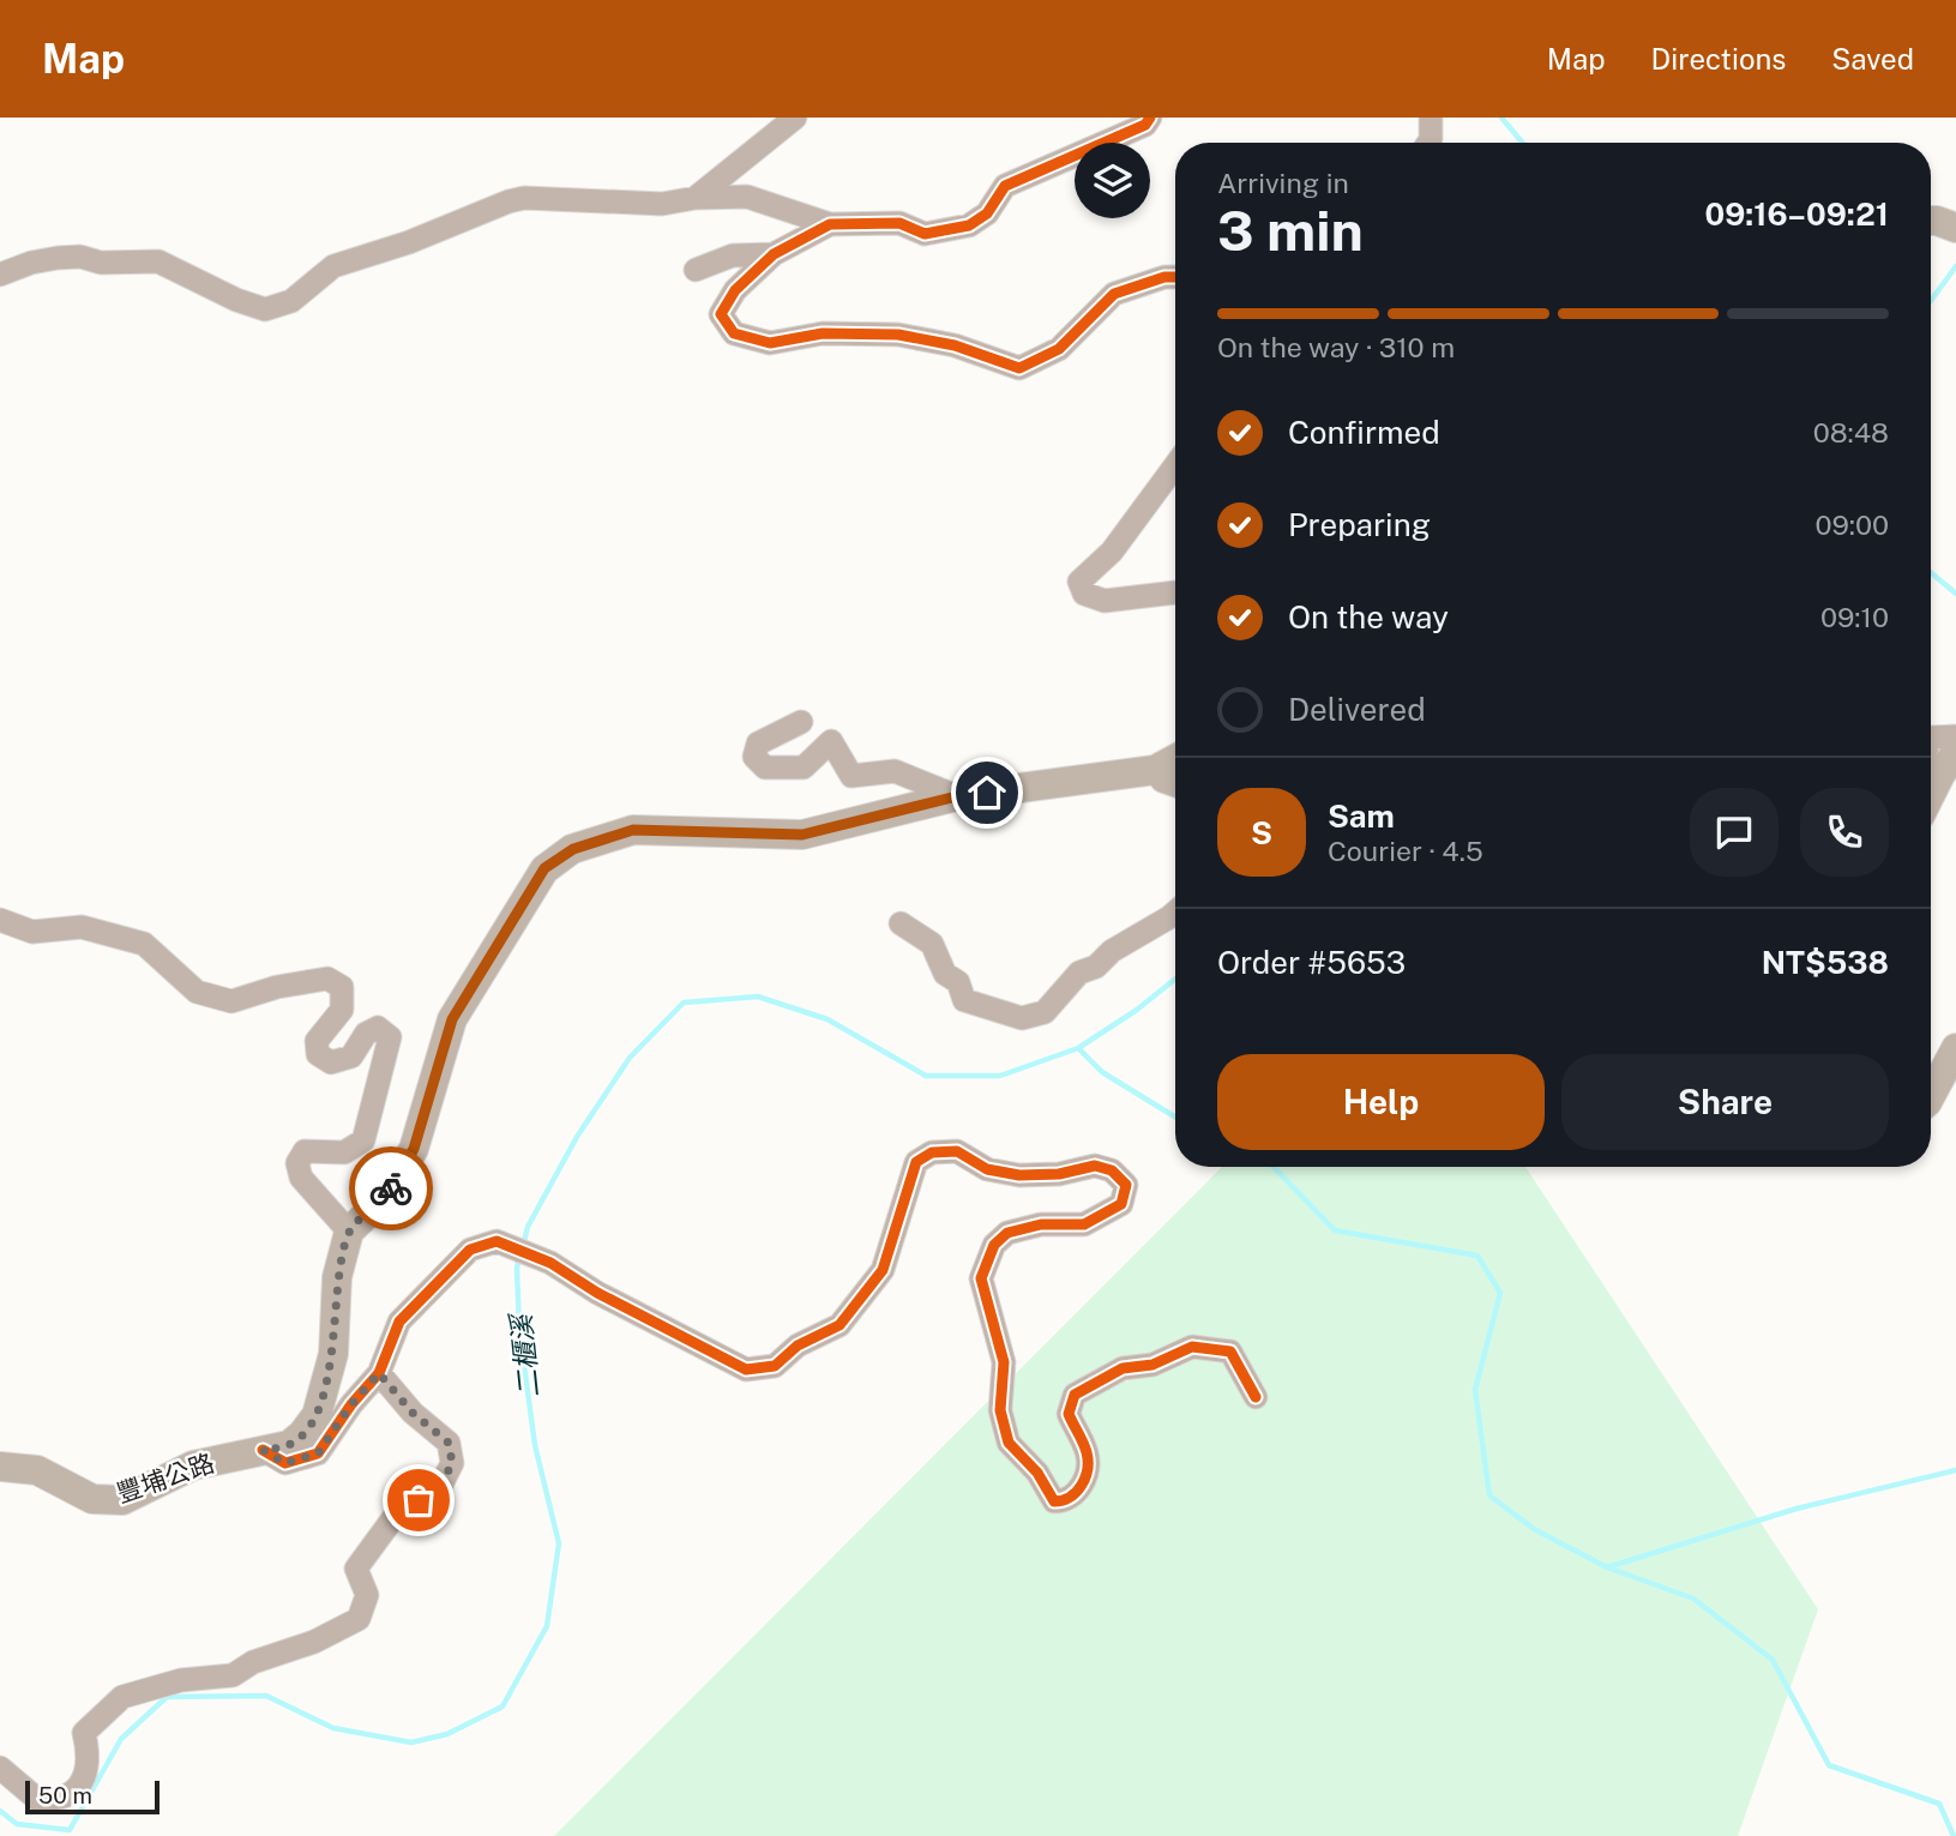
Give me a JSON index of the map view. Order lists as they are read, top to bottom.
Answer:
{
  "streets": {
    "main road": ["豐埔公路"]
  },
  "water": ["二櫃溪"],
  "scale_bar": "50 m",
  "page": {
    "header": "Map",
    "nav": ["Map", "Directions", "Saved"],
    "heading": ["3 min", "Arriving in", "09:16–09:21"],
    "panel": [
      "Sam",
      "Courier · 4.5",
      "Order #5653",
      "NT$538"
    ],
    "bar": "On the way · 310 m",
    "list": [
      ["Confirmed", "08:48"],
      ["Preparing", "09:00"],
      ["On the way", "09:10"],
      "Delivered"
    ],
    "round": "S",
    "buttons": ["Help", "Share"],
    "scale": "50 m"
  }
}
